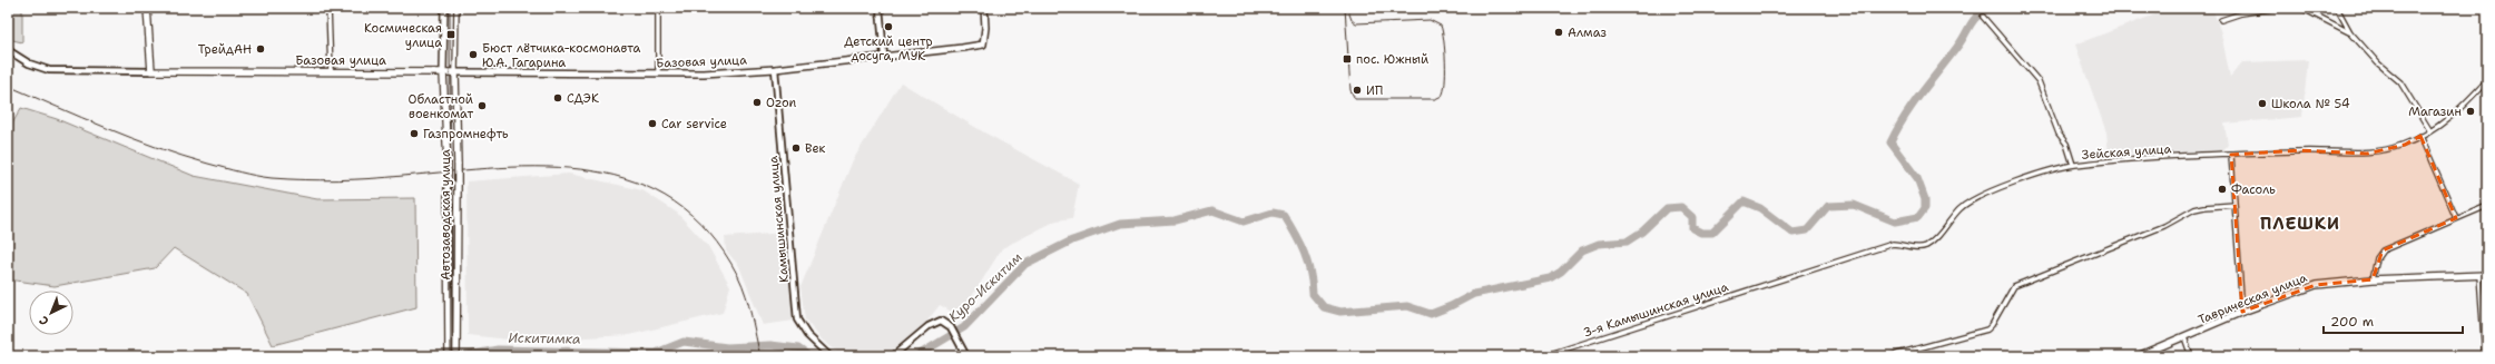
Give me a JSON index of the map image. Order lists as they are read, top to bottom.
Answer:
{
  "streets": {
    "main road": ["Базовая улица", "Автозаводская улица", "Таврическая улица"],
    "street": ["Зейская улица", "Камышинская улица", "3-я Камышинская улица"]
  },
  "crossings": [
    ["Базовая улица", "Автозаводская улица"],
    ["Базовая улица", "Камышинская улица"],
    ["Зейская улица", "3-я Камышинская улица"]
  ],
  "districts": ["ПЛЕШКИ"],
  "water": ["Куро-Искитим", "Искитимка"],
  "places": {
    "other": [
      "Детский центр досуга, МУК",
      "Алмаз",
      "ТрейдАН",
      "Бюст лётчика-космонавта Ю.А. Гагарина",
      "ИП",
      "СДЭК",
      "Ozon",
      "Школа № 54",
      "Областной военкомат",
      "Магазин",
      "Car service",
      "Газпромнефть",
      "Век",
      "Фасоль"
    ],
    "transit": ["Космическая улица", "пос. Южный"]
  },
  "scale_bar": "200 m",
  "north": "bottom left"
}
